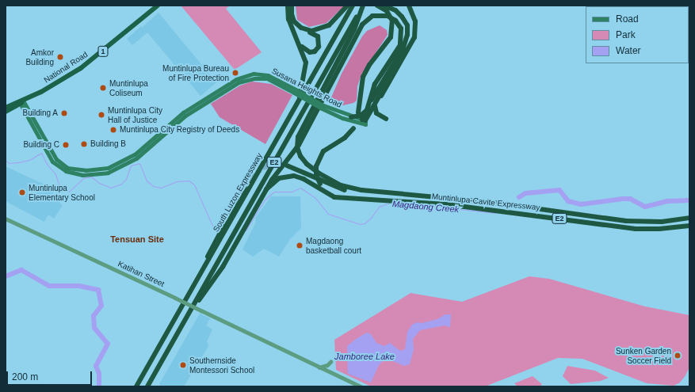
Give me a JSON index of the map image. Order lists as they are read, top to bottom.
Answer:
{
  "streets": {
    "highway": [
      "1",
      "National Road",
      "E2",
      "South Luzon Expressway",
      "Muntinlupa-Cavite Expressway"
    ],
    "main road": ["Susana Heights Road"],
    "street": ["Katihan Street"]
  },
  "crossings": [
    ["National Road", "Susana Heights Road"]
  ],
  "districts": ["Tensuan Site"],
  "water": ["Magdaong Creek", "Jamboree Lake"],
  "places": [
    "Amkor Building",
    "Muntinlupa Bureau of Fire Protection",
    "Muntinlupa Coliseum",
    "Building A",
    "Muntinlupa City Hall of Justice",
    "Muntinlupa City Registry of Deeds",
    "Building B",
    "Building C",
    "Muntinlupa Elementary School",
    "Magdaong basketball court",
    "Sunken Garden Soccer Field",
    "Southernside Montessori School"
  ],
  "legend": ["Road", "Park", "Water"],
  "scale_bar": "200 m"
}
